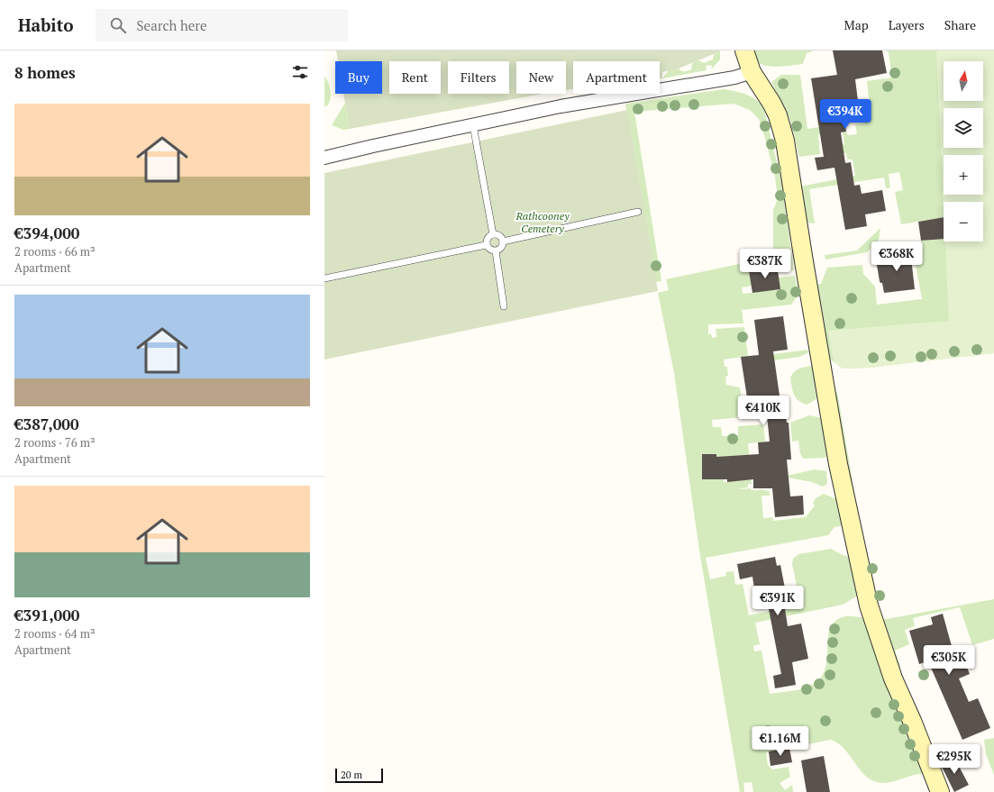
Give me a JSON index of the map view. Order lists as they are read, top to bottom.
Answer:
{
  "parks": ["Rathcooney Cemetery"],
  "scale_bar": "20 m",
  "north": "top",
  "page": {
    "header": "Habito",
    "search": "Search here",
    "nav": ["Map", "Layers", "Share"],
    "heading": "8 homes",
    "map_buttons": ["+", "−"],
    "chip": [
      "Buy",
      "Rent",
      "Filters",
      "New",
      "Apartment"
    ],
    "list": [
      {
        "name": "€394,000",
        "note": "2 rooms · 66 m² · Apartment"
      },
      {
        "name": "€387,000",
        "note": "2 rooms · 76 m² · Apartment"
      },
      {
        "name": "€391,000",
        "note": "2 rooms · 64 m² · Apartment"
      }
    ],
    "price": [
      "€394K",
      "€368K",
      "€387K",
      "€410K",
      "€391K",
      "€305K",
      "€1.16M",
      "€295K"
    ],
    "scale": "20 m"
  }
}
